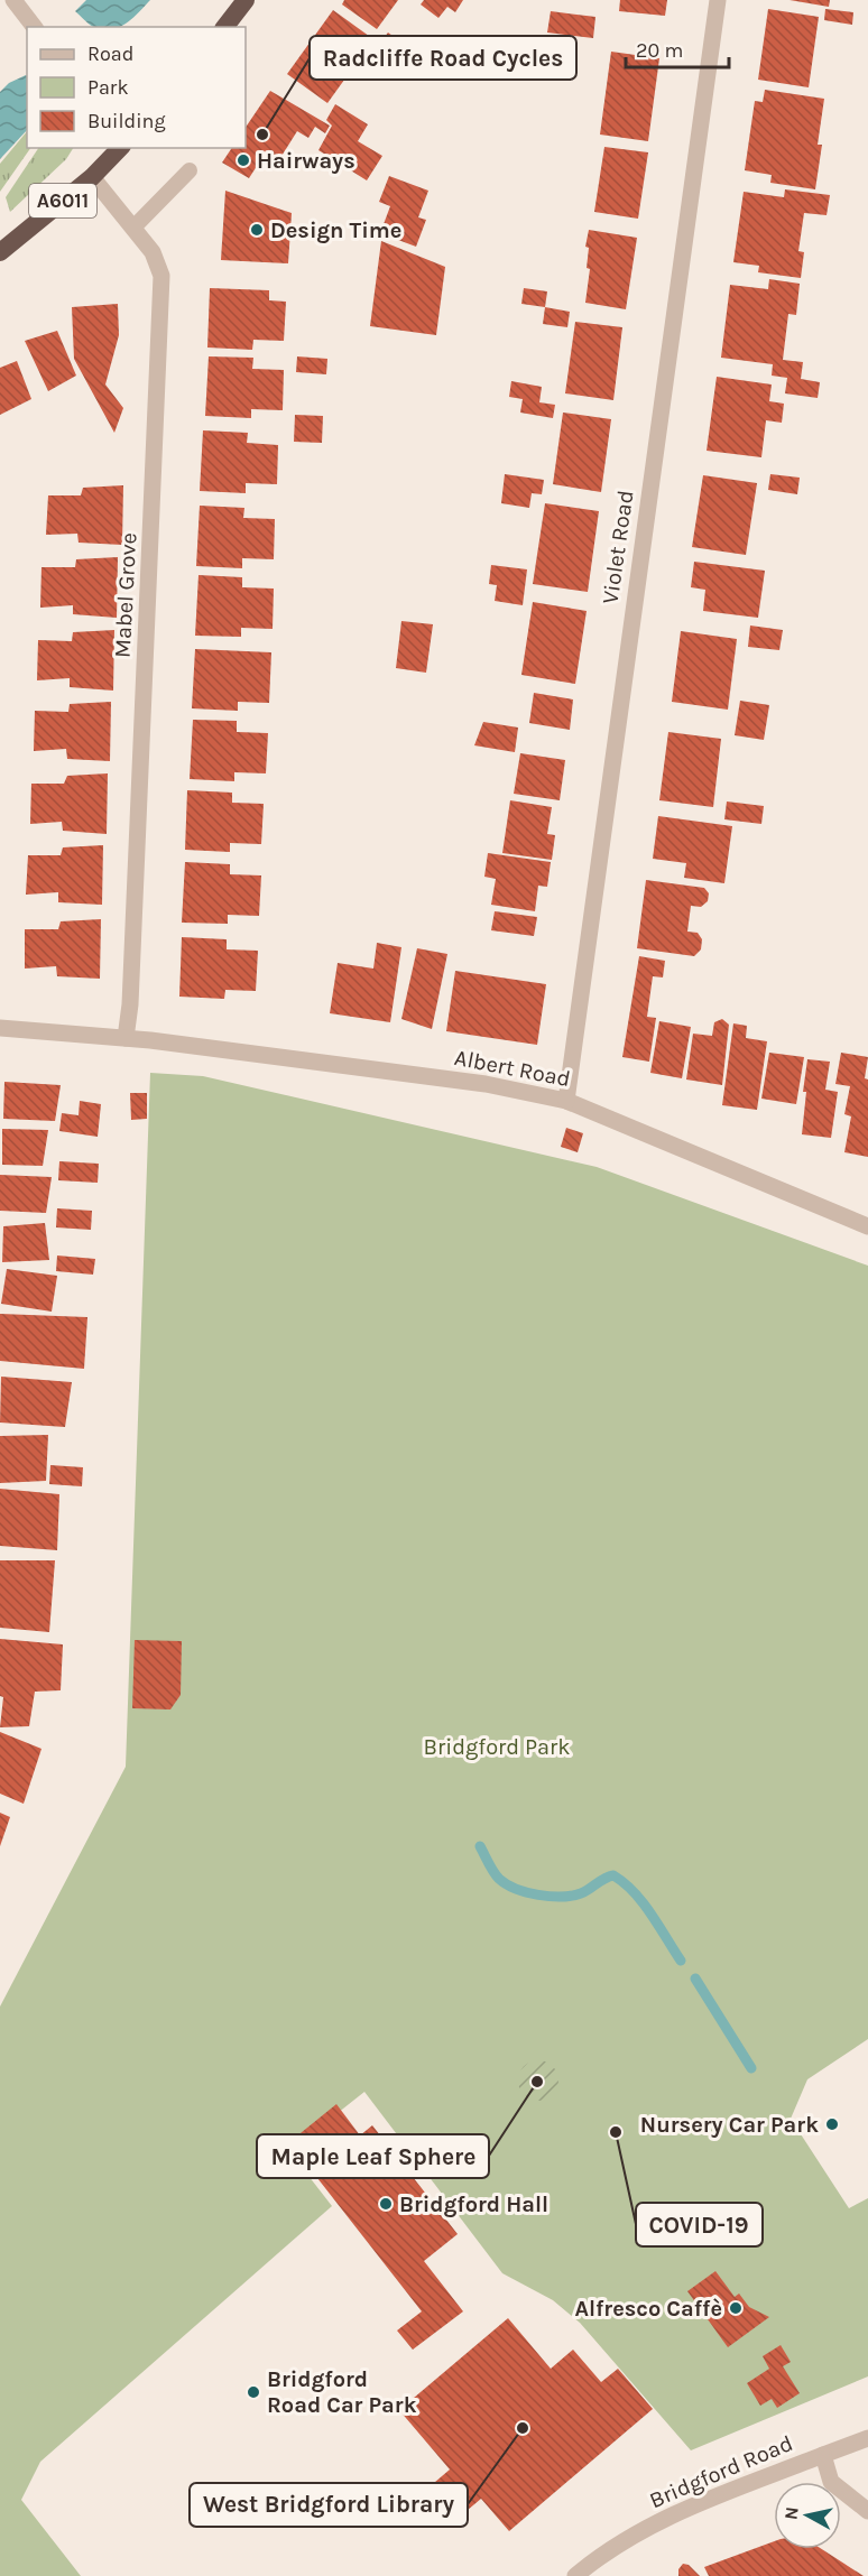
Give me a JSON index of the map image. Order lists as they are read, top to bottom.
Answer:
{
  "streets": {
    "highway": ["A6011"],
    "street": [
      "Violet Road",
      "Mabel Grove",
      "Albert Road",
      "Bridgford Road"
    ]
  },
  "crossings": [
    ["A6011", "Mabel Grove"],
    ["Violet Road", "Albert Road"],
    ["Mabel Grove", "Albert Road"]
  ],
  "parks": ["Bridgford Park"],
  "places": [
    "Radcliffe Road Cycles",
    "Hairways",
    "Design Time",
    "Maple Leaf Sphere",
    "Nursery Car Park",
    "COVID-19",
    "Bridgford Hall",
    "Alfresco Caffè",
    "Bridgford Road Car Park",
    "West Bridgford Library"
  ],
  "legend": ["Road", "Park", "Building"],
  "scale_bar": "20 m",
  "north": "left"
}
